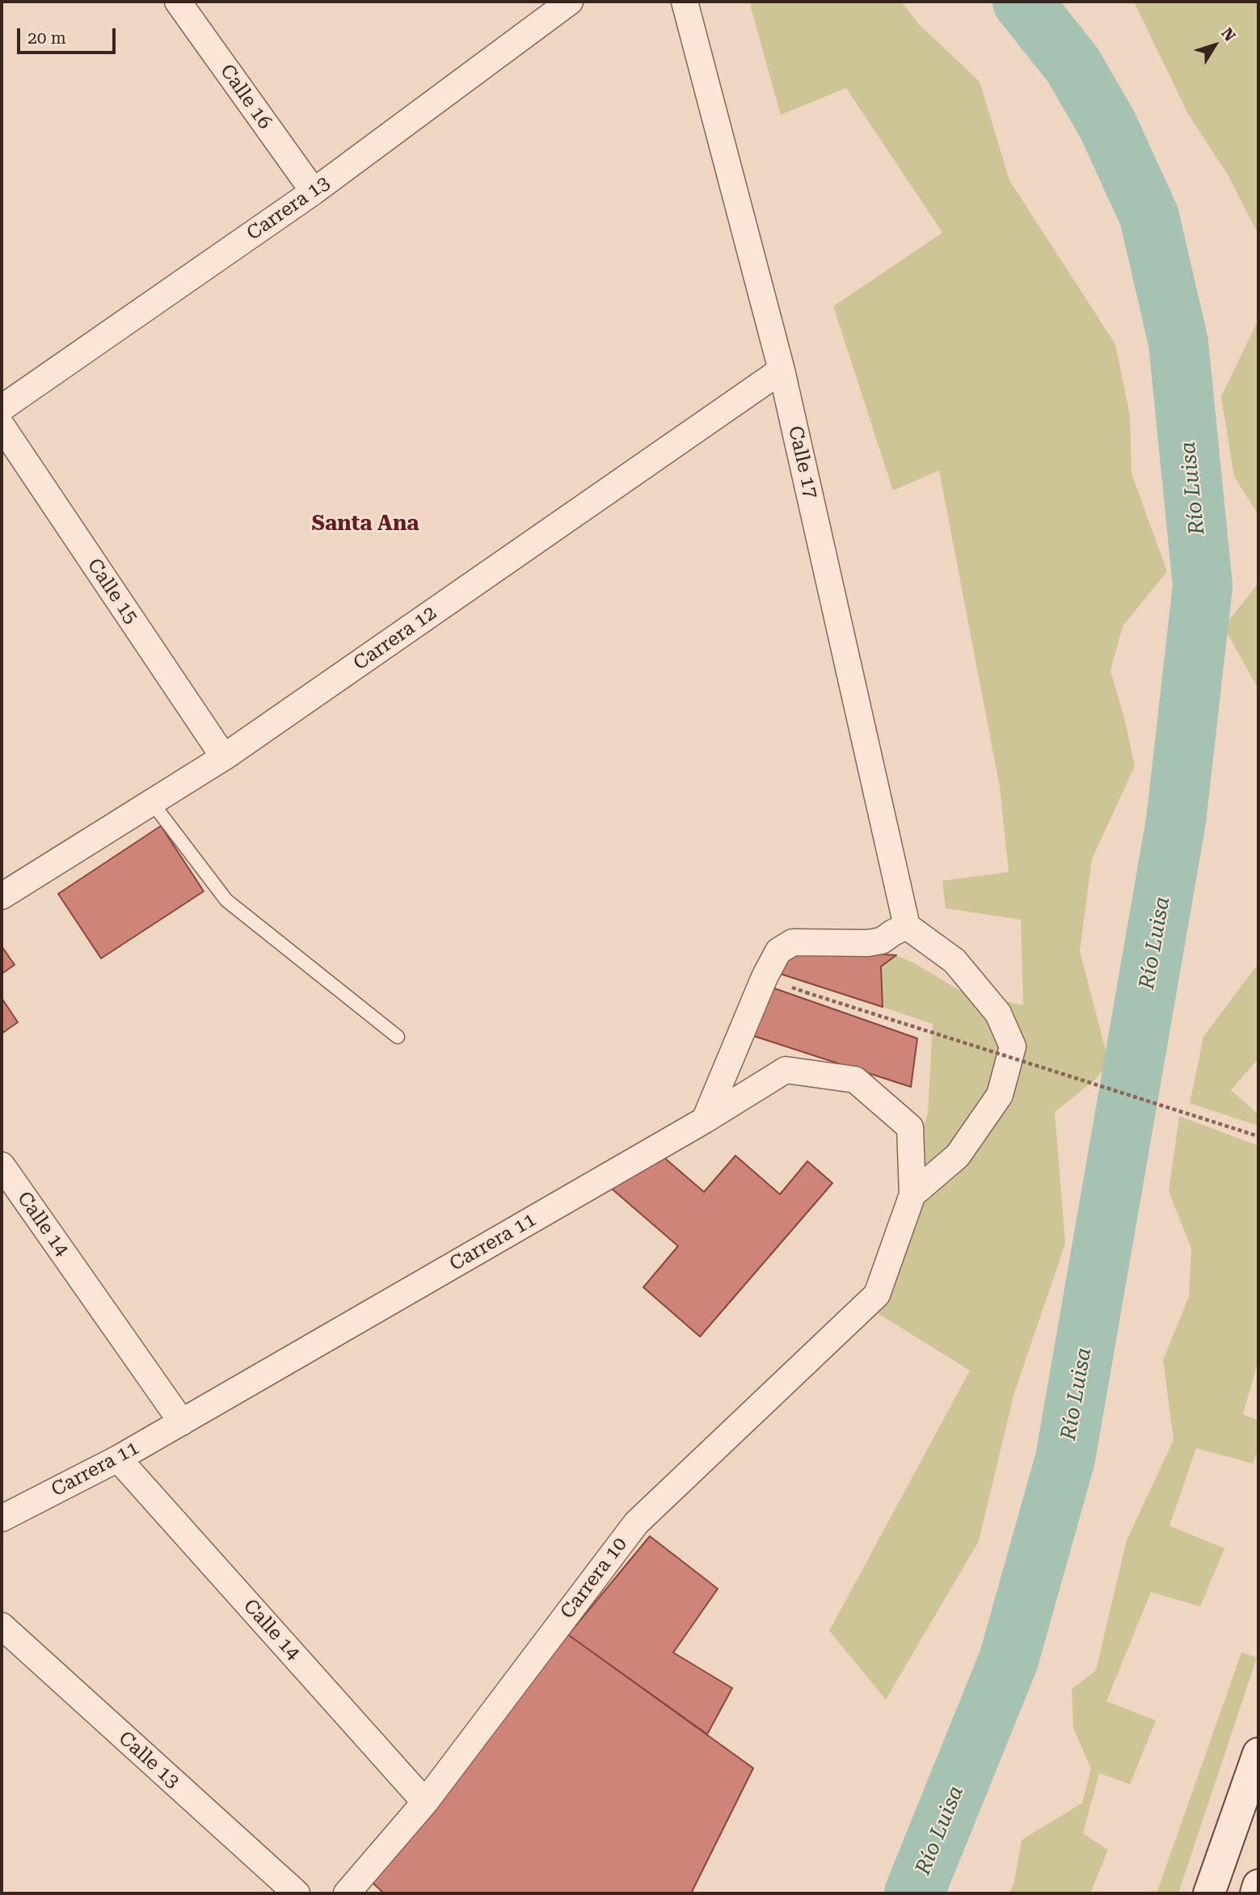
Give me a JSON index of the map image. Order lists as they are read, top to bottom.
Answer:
{
  "streets": {
    "street": [
      "Calle 16",
      "Carrera 13",
      "Calle 17",
      "Calle 15",
      "Carrera 12",
      "Calle 14",
      "Carrera 11",
      "Carrera 10",
      "Calle 13"
    ]
  },
  "crossings": [
    ["Calle 16", "Carrera 13"],
    ["Calle 17", "Carrera 12"],
    ["Calle 15", "Carrera 12"],
    ["Calle 14", "Carrera 11"],
    ["Calle 14", "Carrera 10"],
    ["Carrera 11", "Carrera 10"]
  ],
  "districts": ["Santa Ana"],
  "water": ["Río Luisa"],
  "scale_bar": "20 m",
  "north": "top right"
}
